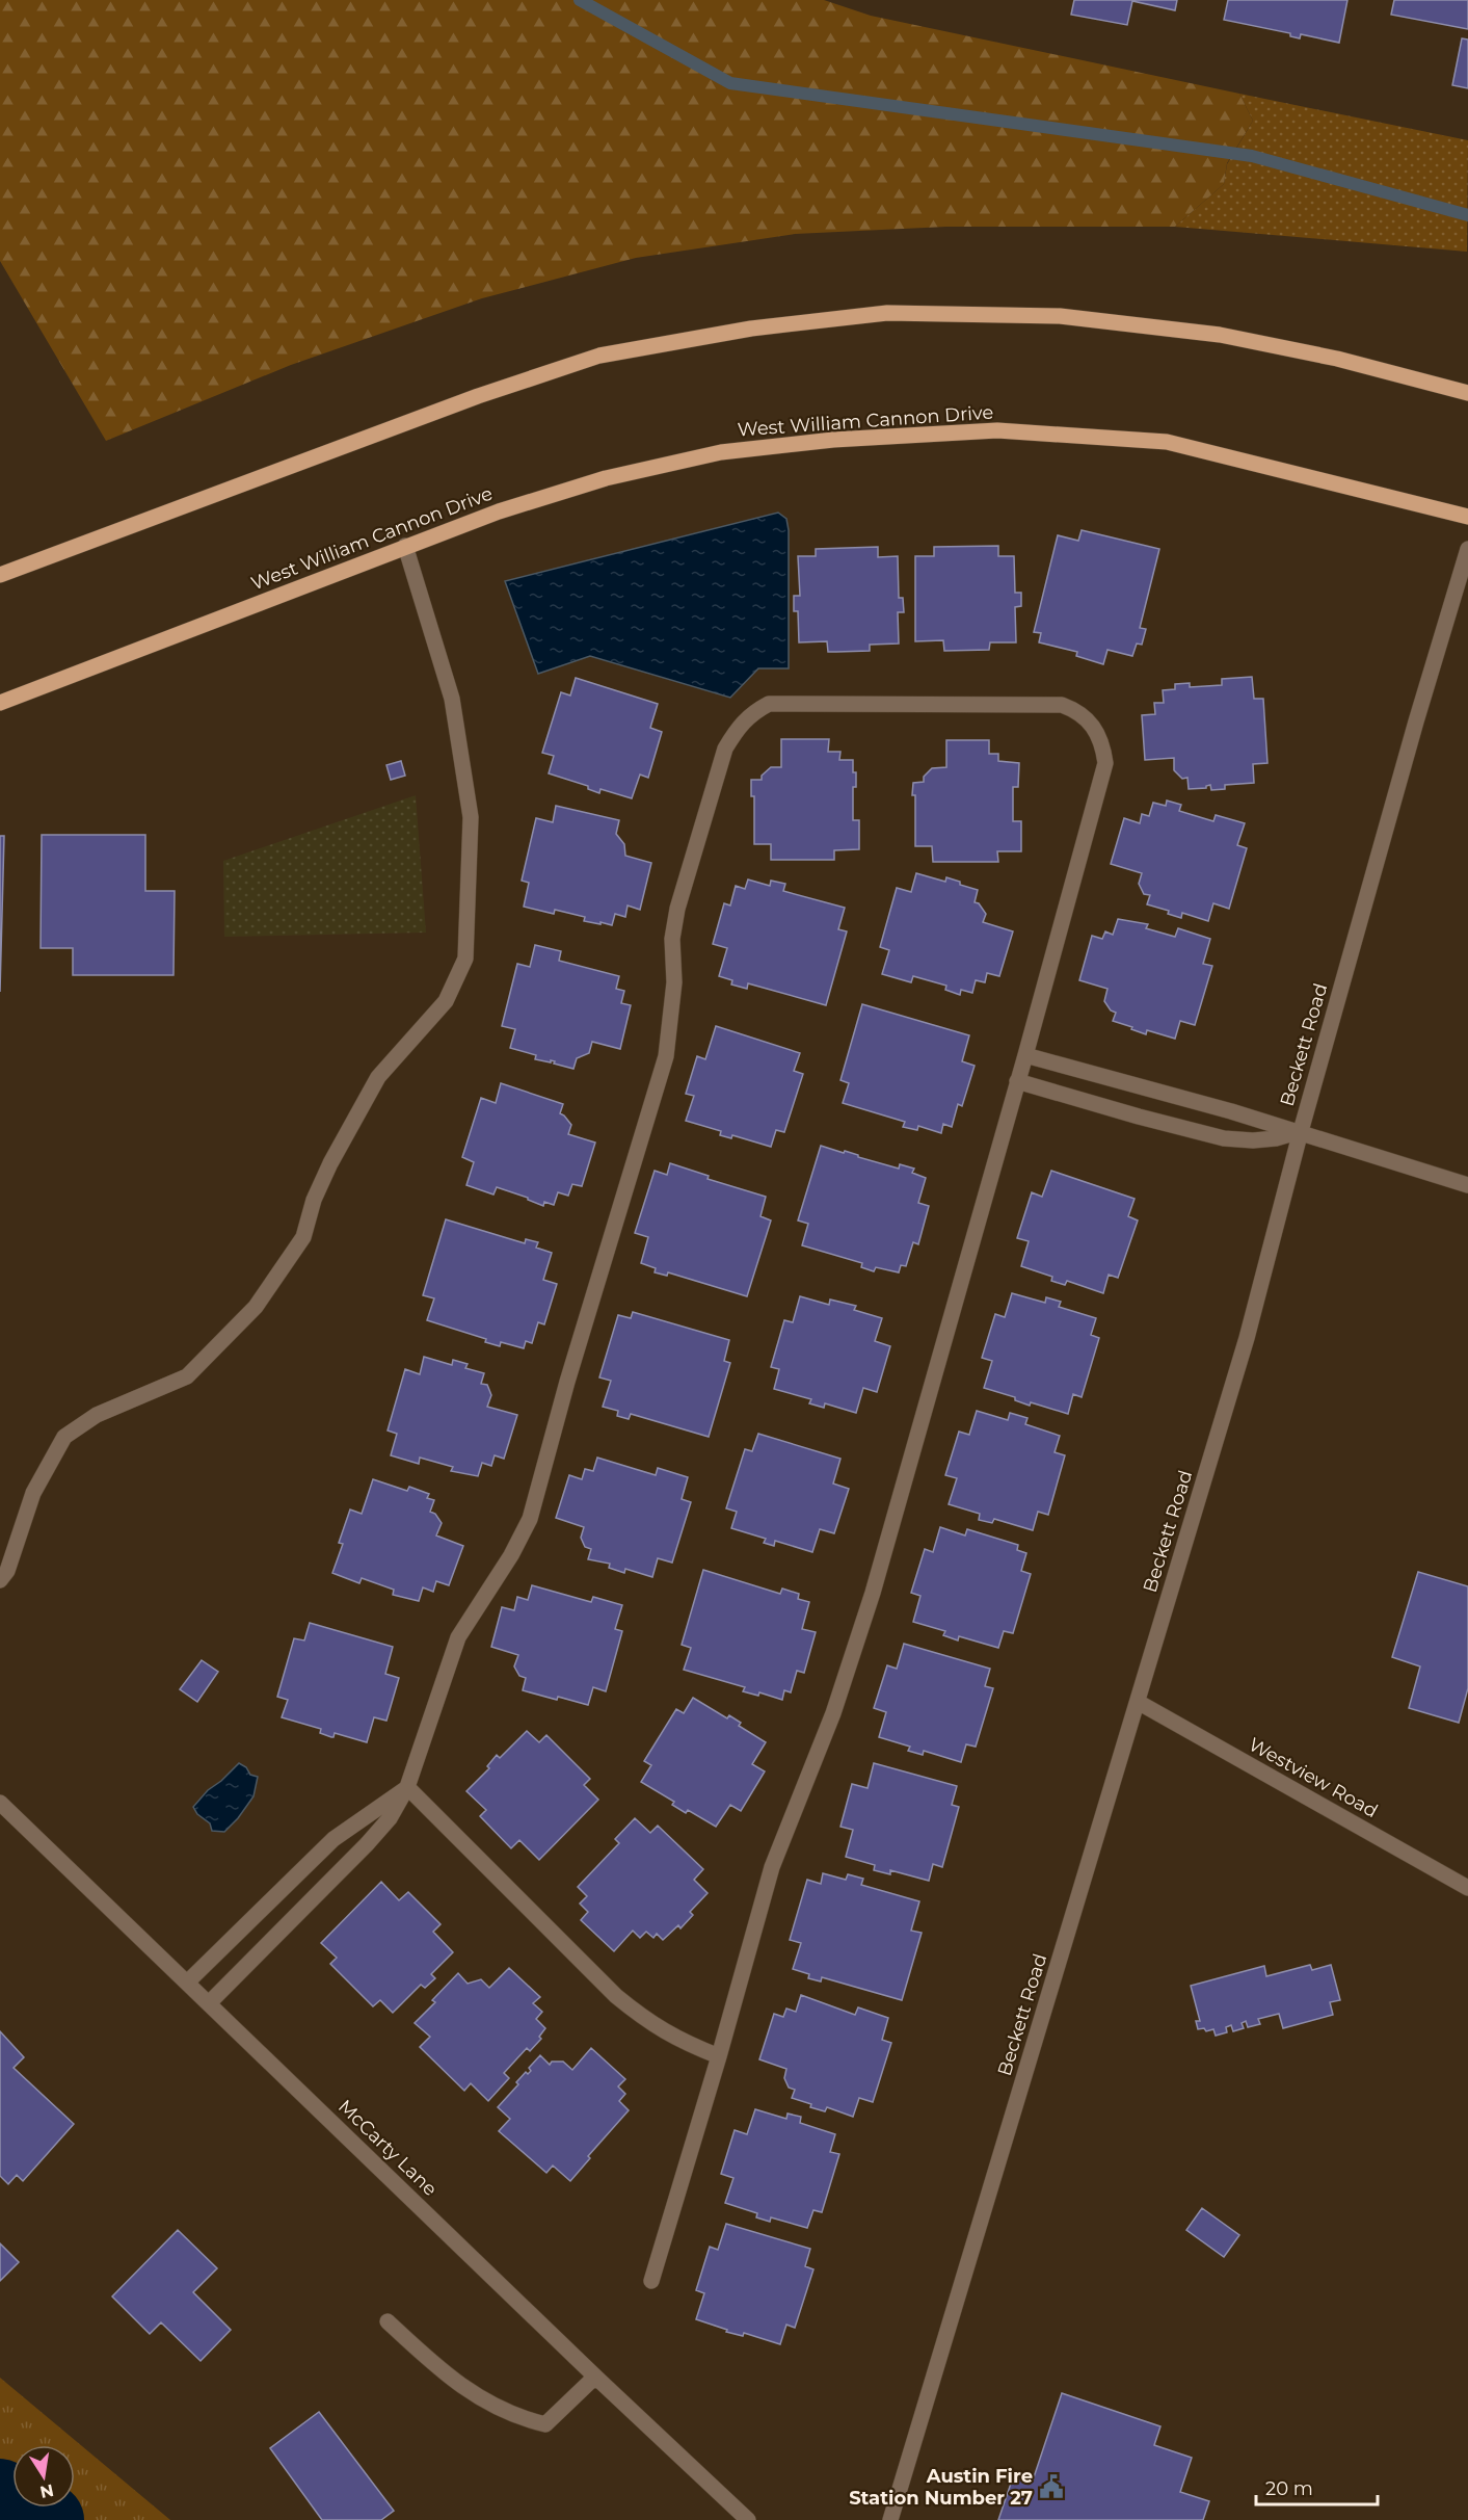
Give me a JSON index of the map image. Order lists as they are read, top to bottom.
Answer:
{
  "streets": {
    "main road": ["West William Cannon Drive"],
    "street": ["Beckett Road", "Westview Road", "McCarty Lane"]
  },
  "crossings": [
    ["Beckett Road", "Westview Road"]
  ],
  "places": {
    "public building": ["Austin Fire Station Number 27"]
  },
  "scale_bar": "20 m",
  "north": "bottom"
}
